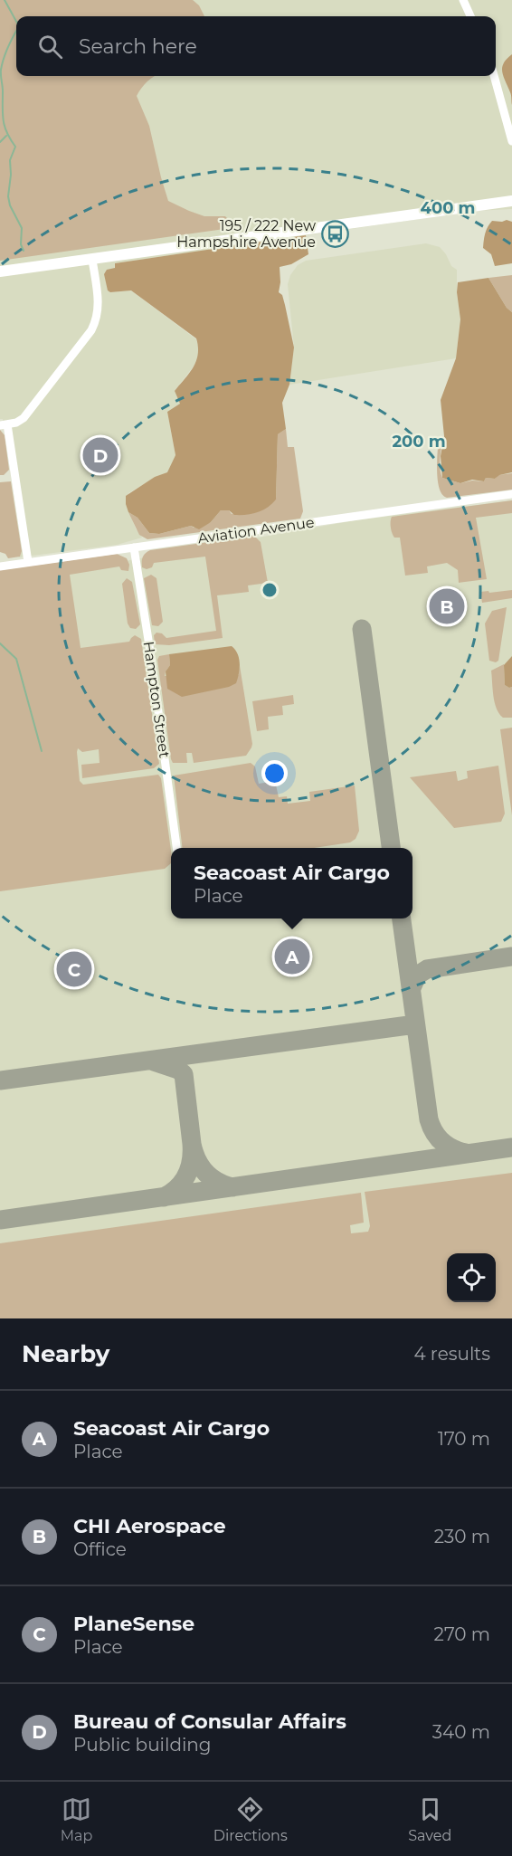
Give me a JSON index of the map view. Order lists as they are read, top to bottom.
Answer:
{
  "streets": {
    "street": ["Aviation Avenue", "Hampton Street"]
  },
  "crossings": [
    ["Aviation Avenue", "Hampton Street"]
  ],
  "places": {
    "bus stop": ["195 / 222 New Hampshire Avenue"]
  },
  "page": {
    "search": "Search here",
    "pins": [
      "D",
      "B",
      "A",
      "C"
    ],
    "popup": ["Seacoast Air Cargo", "Place"],
    "heading": ["Nearby", "4 results"],
    "list": [
      {
        "mark": "A",
        "name": "Seacoast Air Cargo",
        "note": "Place",
        "value": "170 m"
      },
      {
        "mark": "B",
        "name": "CHI Aerospace",
        "note": "Office",
        "value": "230 m"
      },
      {
        "mark": "C",
        "name": "PlaneSense",
        "note": "Place",
        "value": "270 m"
      },
      {
        "mark": "D",
        "name": "Bureau of Consular Affairs",
        "note": "Public building",
        "value": "340 m"
      }
    ],
    "nav": ["Map", "Directions", "Saved"]
  },
  "rings": ["400 m", "200 m"]
}
